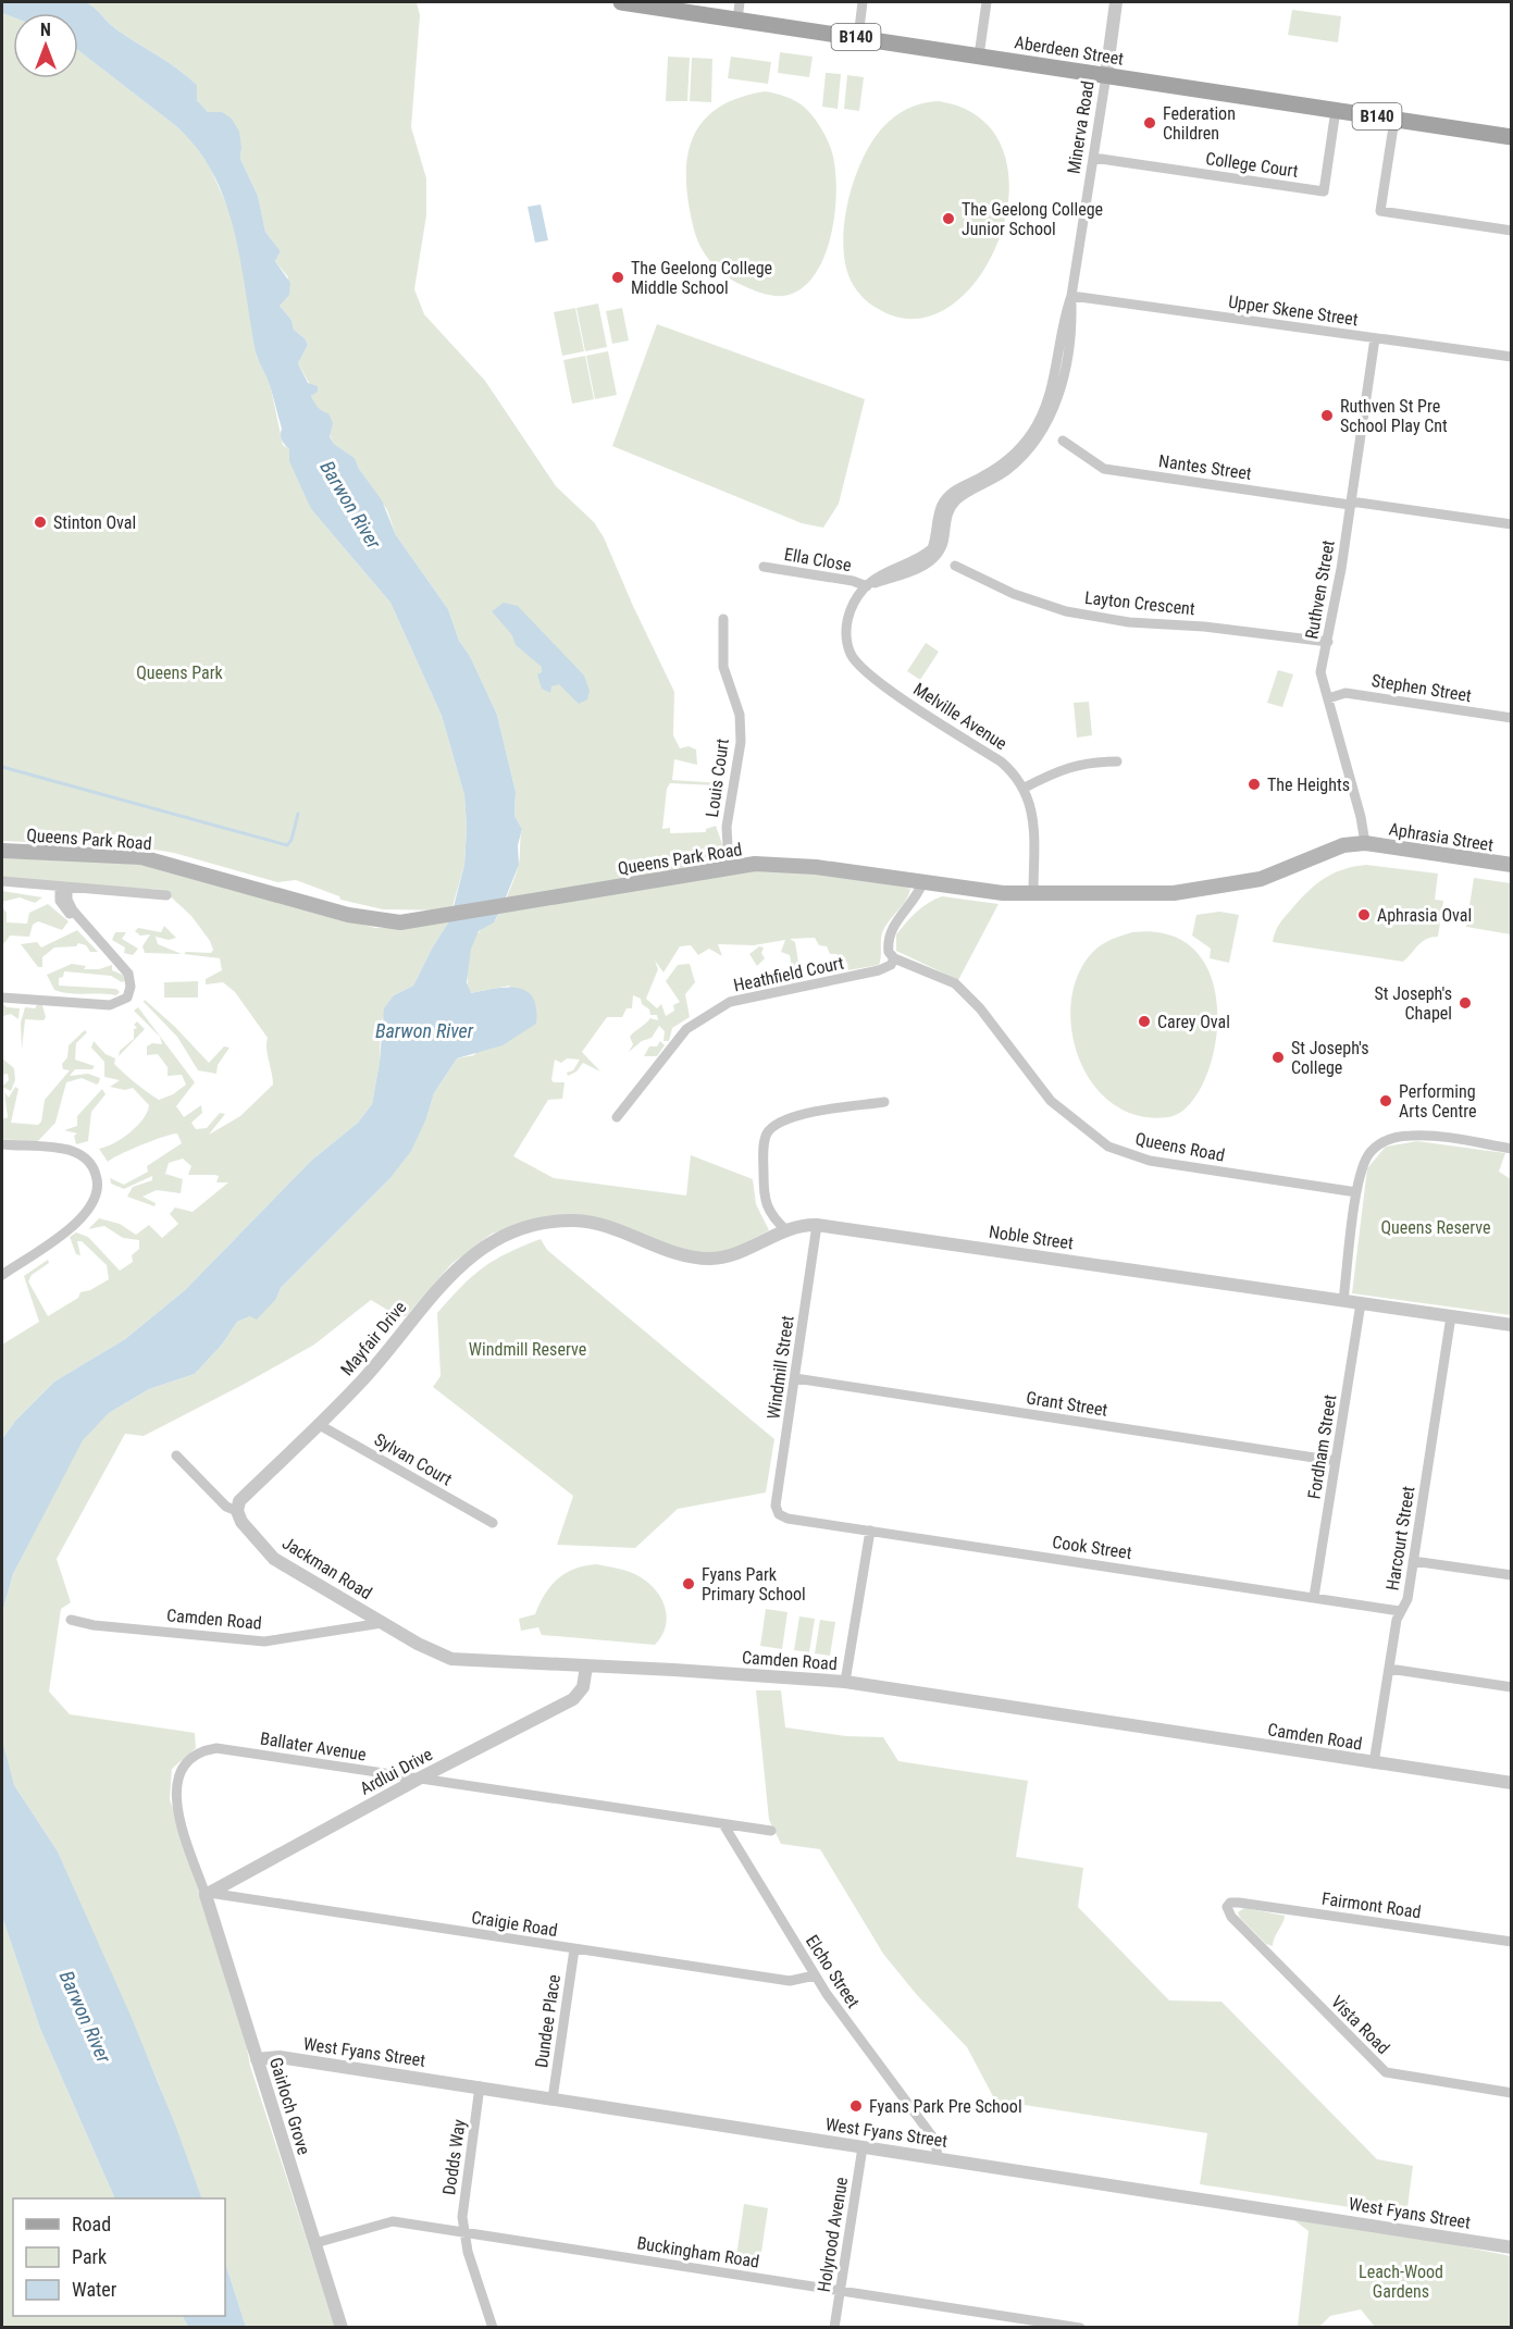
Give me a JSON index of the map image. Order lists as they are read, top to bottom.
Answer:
{
  "streets": {
    "main road": [
      "B140",
      "Aberdeen Street",
      "Aphrasia Street",
      "Queens Park Road"
    ],
    "street": [
      "Minerva Road",
      "College Court",
      "Upper Skene Street",
      "Nantes Street",
      "Ella Close",
      "Ruthven Street",
      "Layton Crescent",
      "Stephen Street",
      "Melville Avenue",
      "Louis Court",
      "Heathfield Court",
      "Queens Road",
      "Noble Street",
      "Mayfair Drive",
      "Windmill Street",
      "Grant Street",
      "Fordham Street",
      "Sylvan Court",
      "Harcourt Street",
      "Cook Street",
      "Jackman Road",
      "Camden Road",
      "Ballater Avenue",
      "Ardlui Drive",
      "Fairmont Road",
      "Craigie Road",
      "Elcho Street",
      "Dundee Place",
      "Vista Road",
      "West Fyans Street",
      "Gairloch Grove",
      "Dodds Way",
      "Holyrood Avenue",
      "Buckingham Road"
    ]
  },
  "crossings": [
    ["Aberdeen Street", "Minerva Road"],
    ["Aberdeen Street", "College Court"],
    ["Minerva Road", "College Court"],
    ["Minerva Road", "Upper Skene Street"],
    ["Minerva Road", "Ella Close"],
    ["Minerva Road", "Melville Avenue"],
    ["Upper Skene Street", "Ruthven Street"],
    ["Nantes Street", "Ruthven Street"],
    ["Ella Close", "Melville Avenue"],
    ["Ruthven Street", "Layton Crescent"],
    ["Ruthven Street", "Stephen Street"],
    ["Ruthven Street", "Aphrasia Street"],
    ["Ruthven Street", "Queens Park Road"],
    ["Melville Avenue", "Queens Park Road"],
    ["Louis Court", "Queens Park Road"],
    ["Aphrasia Street", "Queens Park Road"],
    ["Heathfield Court", "Queens Road"],
    ["Noble Street", "Mayfair Drive"],
    ["Noble Street", "Windmill Street"],
    ["Noble Street", "Fordham Street"],
    ["Noble Street", "Harcourt Street"],
    ["Mayfair Drive", "Sylvan Court"],
    ["Mayfair Drive", "Jackman Road"],
    ["Windmill Street", "Grant Street"],
    ["Windmill Street", "Cook Street"],
    ["Grant Street", "Fordham Street"],
    ["Fordham Street", "Cook Street"],
    ["Harcourt Street", "Cook Street"],
    ["Harcourt Street", "Camden Road"],
    ["Jackman Road", "Camden Road"],
    ["Camden Road", "Ardlui Drive"],
    ["Ballater Avenue", "Ardlui Drive"],
    ["Ballater Avenue", "Craigie Road"],
    ["Ballater Avenue", "Elcho Street"],
    ["Ballater Avenue", "Gairloch Grove"],
    ["Ardlui Drive", "Craigie Road"],
    ["Ardlui Drive", "Gairloch Grove"],
    ["Fairmont Road", "Vista Road"],
    ["Craigie Road", "Elcho Street"],
    ["Craigie Road", "Dundee Place"],
    ["Craigie Road", "Gairloch Grove"],
    ["Elcho Street", "West Fyans Street"],
    ["Dundee Place", "West Fyans Street"],
    ["West Fyans Street", "Gairloch Grove"],
    ["West Fyans Street", "Dodds Way"],
    ["West Fyans Street", "Holyrood Avenue"],
    ["Gairloch Grove", "Buckingham Road"],
    ["Dodds Way", "Buckingham Road"],
    ["Holyrood Avenue", "Buckingham Road"]
  ],
  "water": ["Barwon River"],
  "parks": [
    "Queens Park",
    "Queens Reserve",
    "Windmill Reserve",
    "Leach-Wood Gardens"
  ],
  "places": [
    "Federation Children",
    "The Geelong College Junior School",
    "The Geelong College Middle School",
    "Ruthven St Pre School Play Cnt",
    "Stinton Oval",
    "The Heights",
    "Aphrasia Oval",
    "St Joseph's Chapel",
    "Carey Oval",
    "St Joseph's College",
    "Performing Arts Centre",
    "Fyans Park Primary School",
    "Fyans Park Pre School"
  ],
  "legend": ["Road", "Park", "Water"],
  "north": "top"
}
